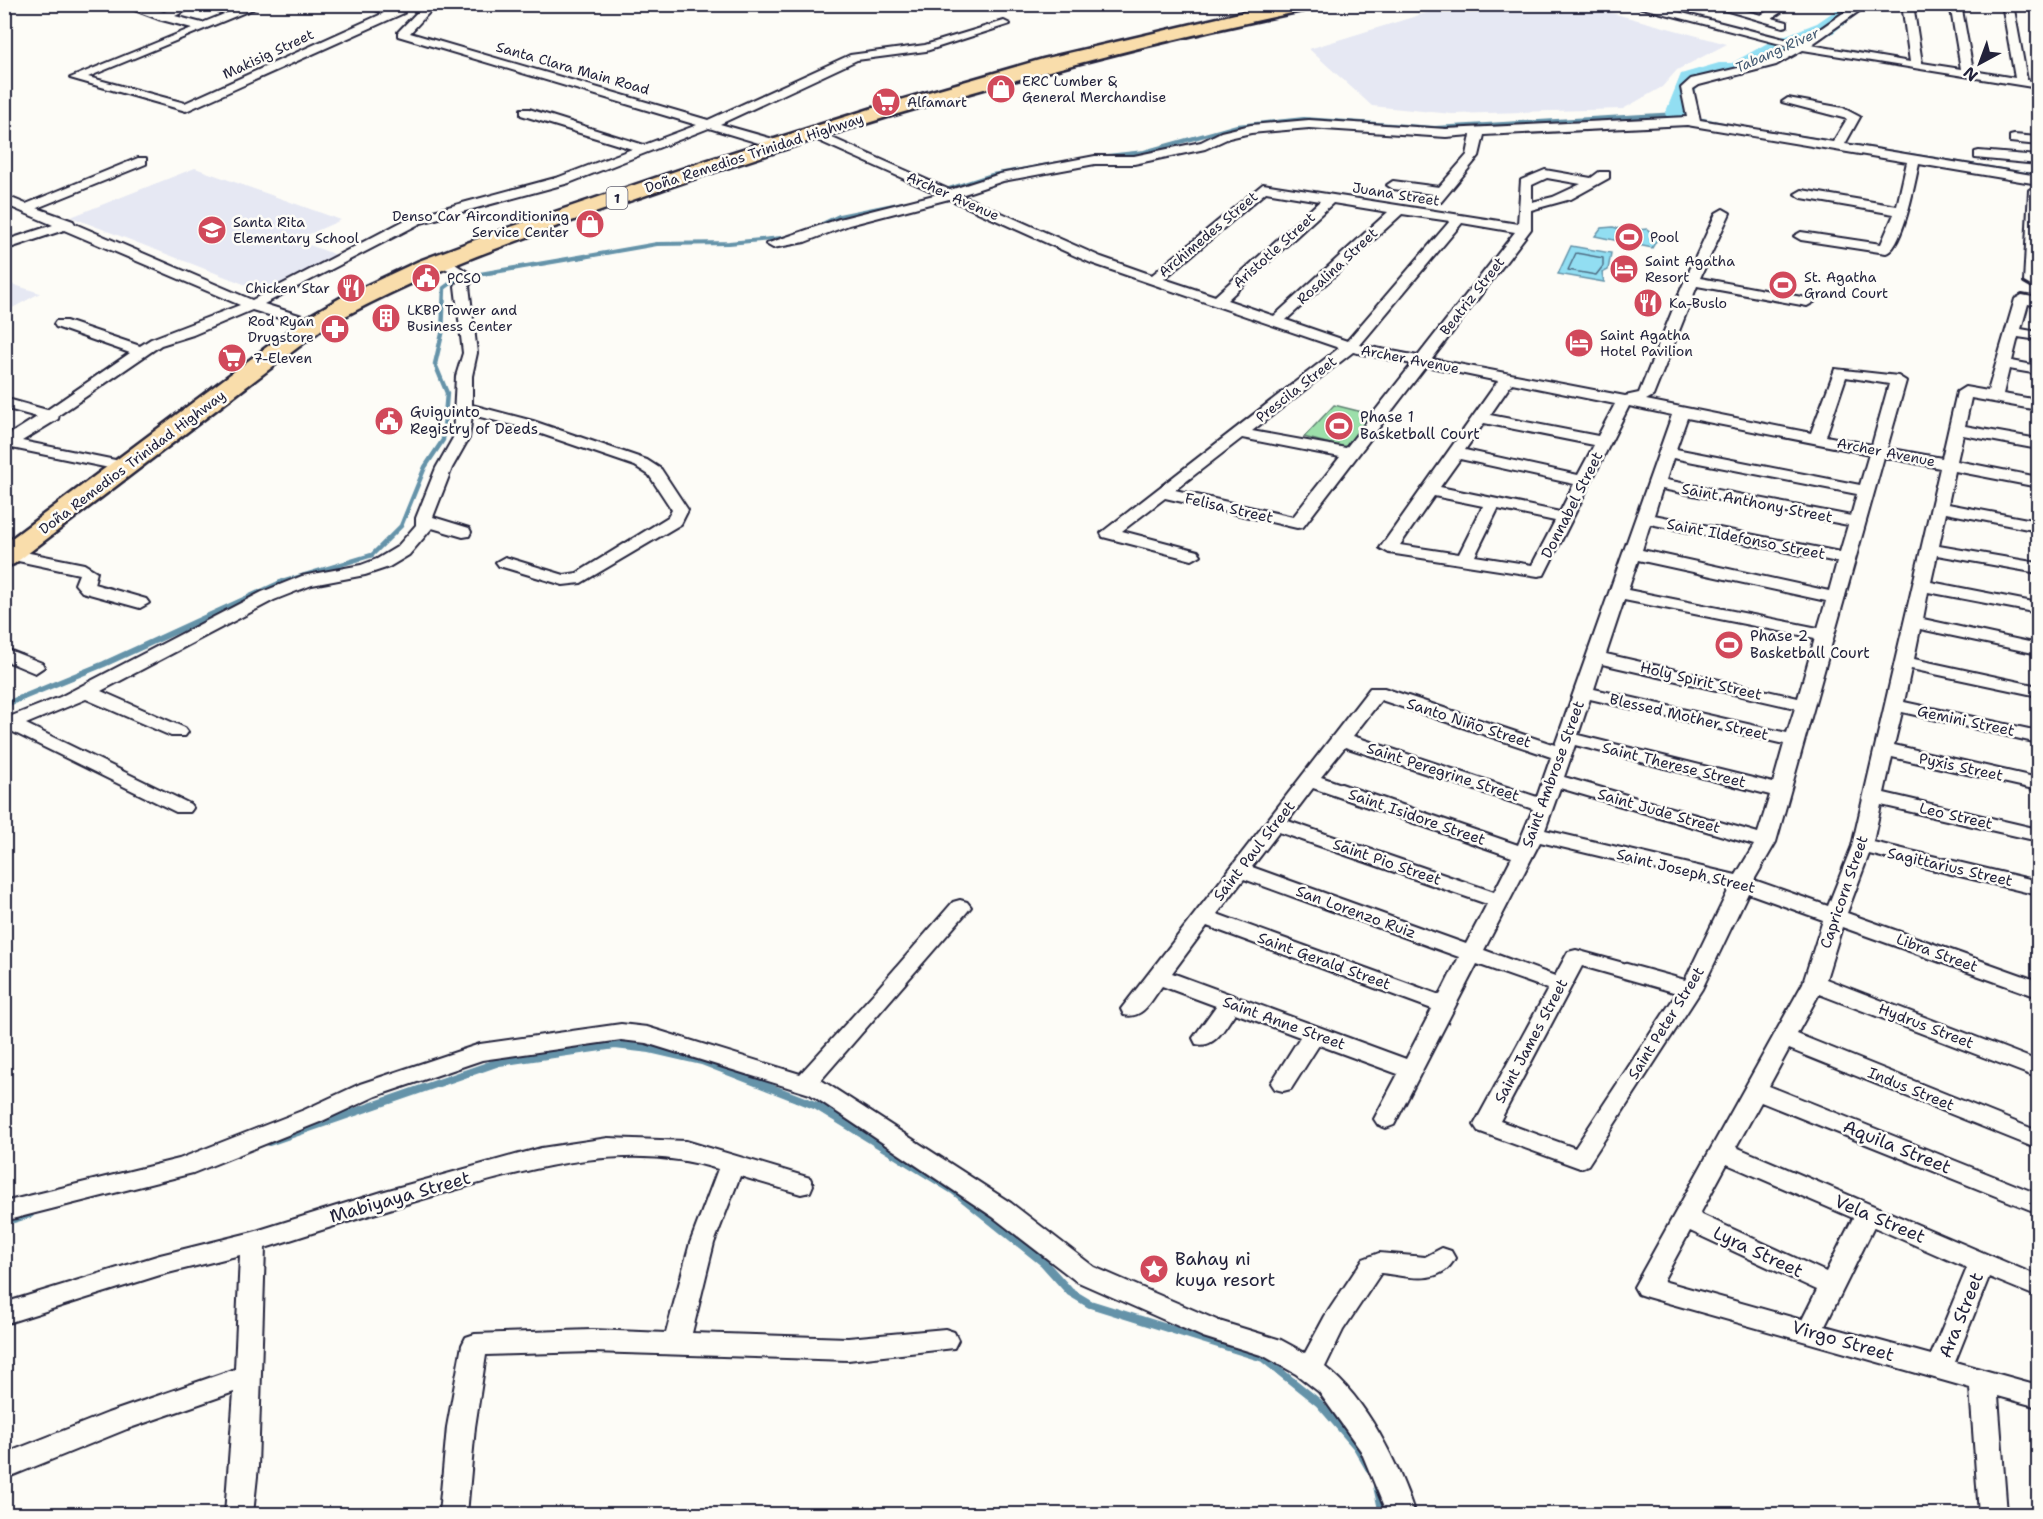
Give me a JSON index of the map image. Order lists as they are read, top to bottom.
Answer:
{
  "streets": {
    "highway": ["Doña Remedios Trinidad Highway", "1"],
    "street": [
      "Makisig Street",
      "Santa Clara Main Road",
      "Juana Street",
      "Archer Avenue",
      "Archimedes Street",
      "Aristotle Street",
      "Rosalina Street",
      "Beatriz Street",
      "Prescila Street",
      "Saint Anthony Street",
      "Donnabel Street",
      "Felisa Street",
      "Saint Ildefonso Street",
      "Holy Spirit Street",
      "Blessed Mother Street",
      "Gemini Street",
      "Santo Niño Street",
      "Saint Therese Street",
      "Pyxis Street",
      "Saint Peregrine Street",
      "Saint Ambrose Street",
      "Saint Jude Street",
      "Leo Street",
      "Saint Isidore Street",
      "Saint Paul Street",
      "Saint Pio Street",
      "Sagittarius Street",
      "Saint Joseph Street",
      "Capricorn Street",
      "San Lorenzo Ruiz",
      "Libra Street",
      "Saint Gerald Street",
      "Saint Anne Street",
      "Saint Peter Street",
      "Hydrus Street",
      "Saint James Street",
      "Indus Street",
      "Aquila Street",
      "Mabiyaya Street",
      "Vela Street",
      "Lyra Street",
      "Ara Street",
      "Virgo Street"
    ]
  },
  "crossings": [
    ["Santa Clara Main Road", "Doña Remedios Trinidad Highway"],
    ["Doña Remedios Trinidad Highway", "Archer Avenue"],
    ["Juana Street", "Archimedes Street"],
    ["Juana Street", "Aristotle Street"],
    ["Juana Street", "Rosalina Street"],
    ["Juana Street", "Beatriz Street"],
    ["Juana Street", "Prescila Street"],
    ["Archer Avenue", "Archimedes Street"],
    ["Archer Avenue", "Aristotle Street"],
    ["Archer Avenue", "Rosalina Street"],
    ["Archer Avenue", "Beatriz Street"],
    ["Archer Avenue", "Prescila Street"],
    ["Archer Avenue", "Donnabel Street"],
    ["Archer Avenue", "Saint Ambrose Street"],
    ["Archer Avenue", "Capricorn Street"],
    ["Archer Avenue", "Saint Peter Street"],
    ["Beatriz Street", "Felisa Street"],
    ["Prescila Street", "Felisa Street"],
    ["Saint Anthony Street", "Saint Ambrose Street"],
    ["Saint Anthony Street", "Saint Peter Street"],
    ["Saint Ildefonso Street", "Saint Ambrose Street"],
    ["Saint Ildefonso Street", "Saint Peter Street"],
    ["Holy Spirit Street", "Saint Ambrose Street"],
    ["Holy Spirit Street", "Saint Peter Street"],
    ["Blessed Mother Street", "Saint Ambrose Street"],
    ["Blessed Mother Street", "Saint Peter Street"],
    ["Gemini Street", "Capricorn Street"],
    ["Santo Niño Street", "Saint Therese Street"],
    ["Santo Niño Street", "Saint Ambrose Street"],
    ["Santo Niño Street", "Saint Paul Street"],
    ["Saint Therese Street", "Saint Ambrose Street"],
    ["Saint Therese Street", "Saint Peter Street"],
    ["Pyxis Street", "Capricorn Street"],
    ["Saint Peregrine Street", "Saint Ambrose Street"],
    ["Saint Peregrine Street", "Saint Paul Street"],
    ["Saint Ambrose Street", "Saint Jude Street"],
    ["Saint Ambrose Street", "Saint Isidore Street"],
    ["Saint Ambrose Street", "Saint Pio Street"],
    ["Saint Ambrose Street", "Saint Joseph Street"],
    ["Saint Ambrose Street", "San Lorenzo Ruiz"],
    ["Saint Ambrose Street", "Saint Gerald Street"],
    ["Saint Ambrose Street", "Saint Anne Street"],
    ["Saint Jude Street", "Saint Peter Street"],
    ["Leo Street", "Capricorn Street"],
    ["Saint Isidore Street", "Saint Paul Street"],
    ["Saint Paul Street", "Saint Pio Street"],
    ["Saint Paul Street", "San Lorenzo Ruiz"],
    ["Saint Paul Street", "Saint Gerald Street"],
    ["Saint Paul Street", "Saint Anne Street"],
    ["Sagittarius Street", "Capricorn Street"],
    ["Saint Joseph Street", "Capricorn Street"],
    ["Saint Joseph Street", "Libra Street"],
    ["Saint Joseph Street", "Saint Peter Street"],
    ["Capricorn Street", "Libra Street"],
    ["Capricorn Street", "Hydrus Street"],
    ["Capricorn Street", "Indus Street"],
    ["Capricorn Street", "Aquila Street"],
    ["Capricorn Street", "Vela Street"],
    ["Capricorn Street", "Lyra Street"],
    ["Capricorn Street", "Virgo Street"],
    ["San Lorenzo Ruiz", "Saint James Street"],
    ["Saint Peter Street", "Saint James Street"],
    ["Vela Street", "Ara Street"],
    ["Ara Street", "Virgo Street"]
  ],
  "water": ["Tabang River"],
  "places": {
    "shop": ["ERC Lumber & General Merchandise", "Denso Car Airconditioning Service Center"],
    "supermarket": ["Alfamart", "7-Eleven"],
    "school or university": ["Santa Rita Elementary School"],
    "sports": [
      "Pool",
      "St. Agatha Grand Court",
      "Phase 1 Basketball Court",
      "Phase 2 Basketball Court"
    ],
    "hotel": ["Saint Agatha Resort", "Saint Agatha Hotel Pavilion"],
    "public building": ["PCSO", "Guiguinto Registry of Deeds"],
    "restaurant": ["Chicken Star", "Ka-Buslo"],
    "building": ["LKBP Tower and Business Center"],
    "pharmacy": ["Rod Ryan Drugstore"],
    "place": ["Bahay ni kuya resort"]
  },
  "north": "bottom left"
}
